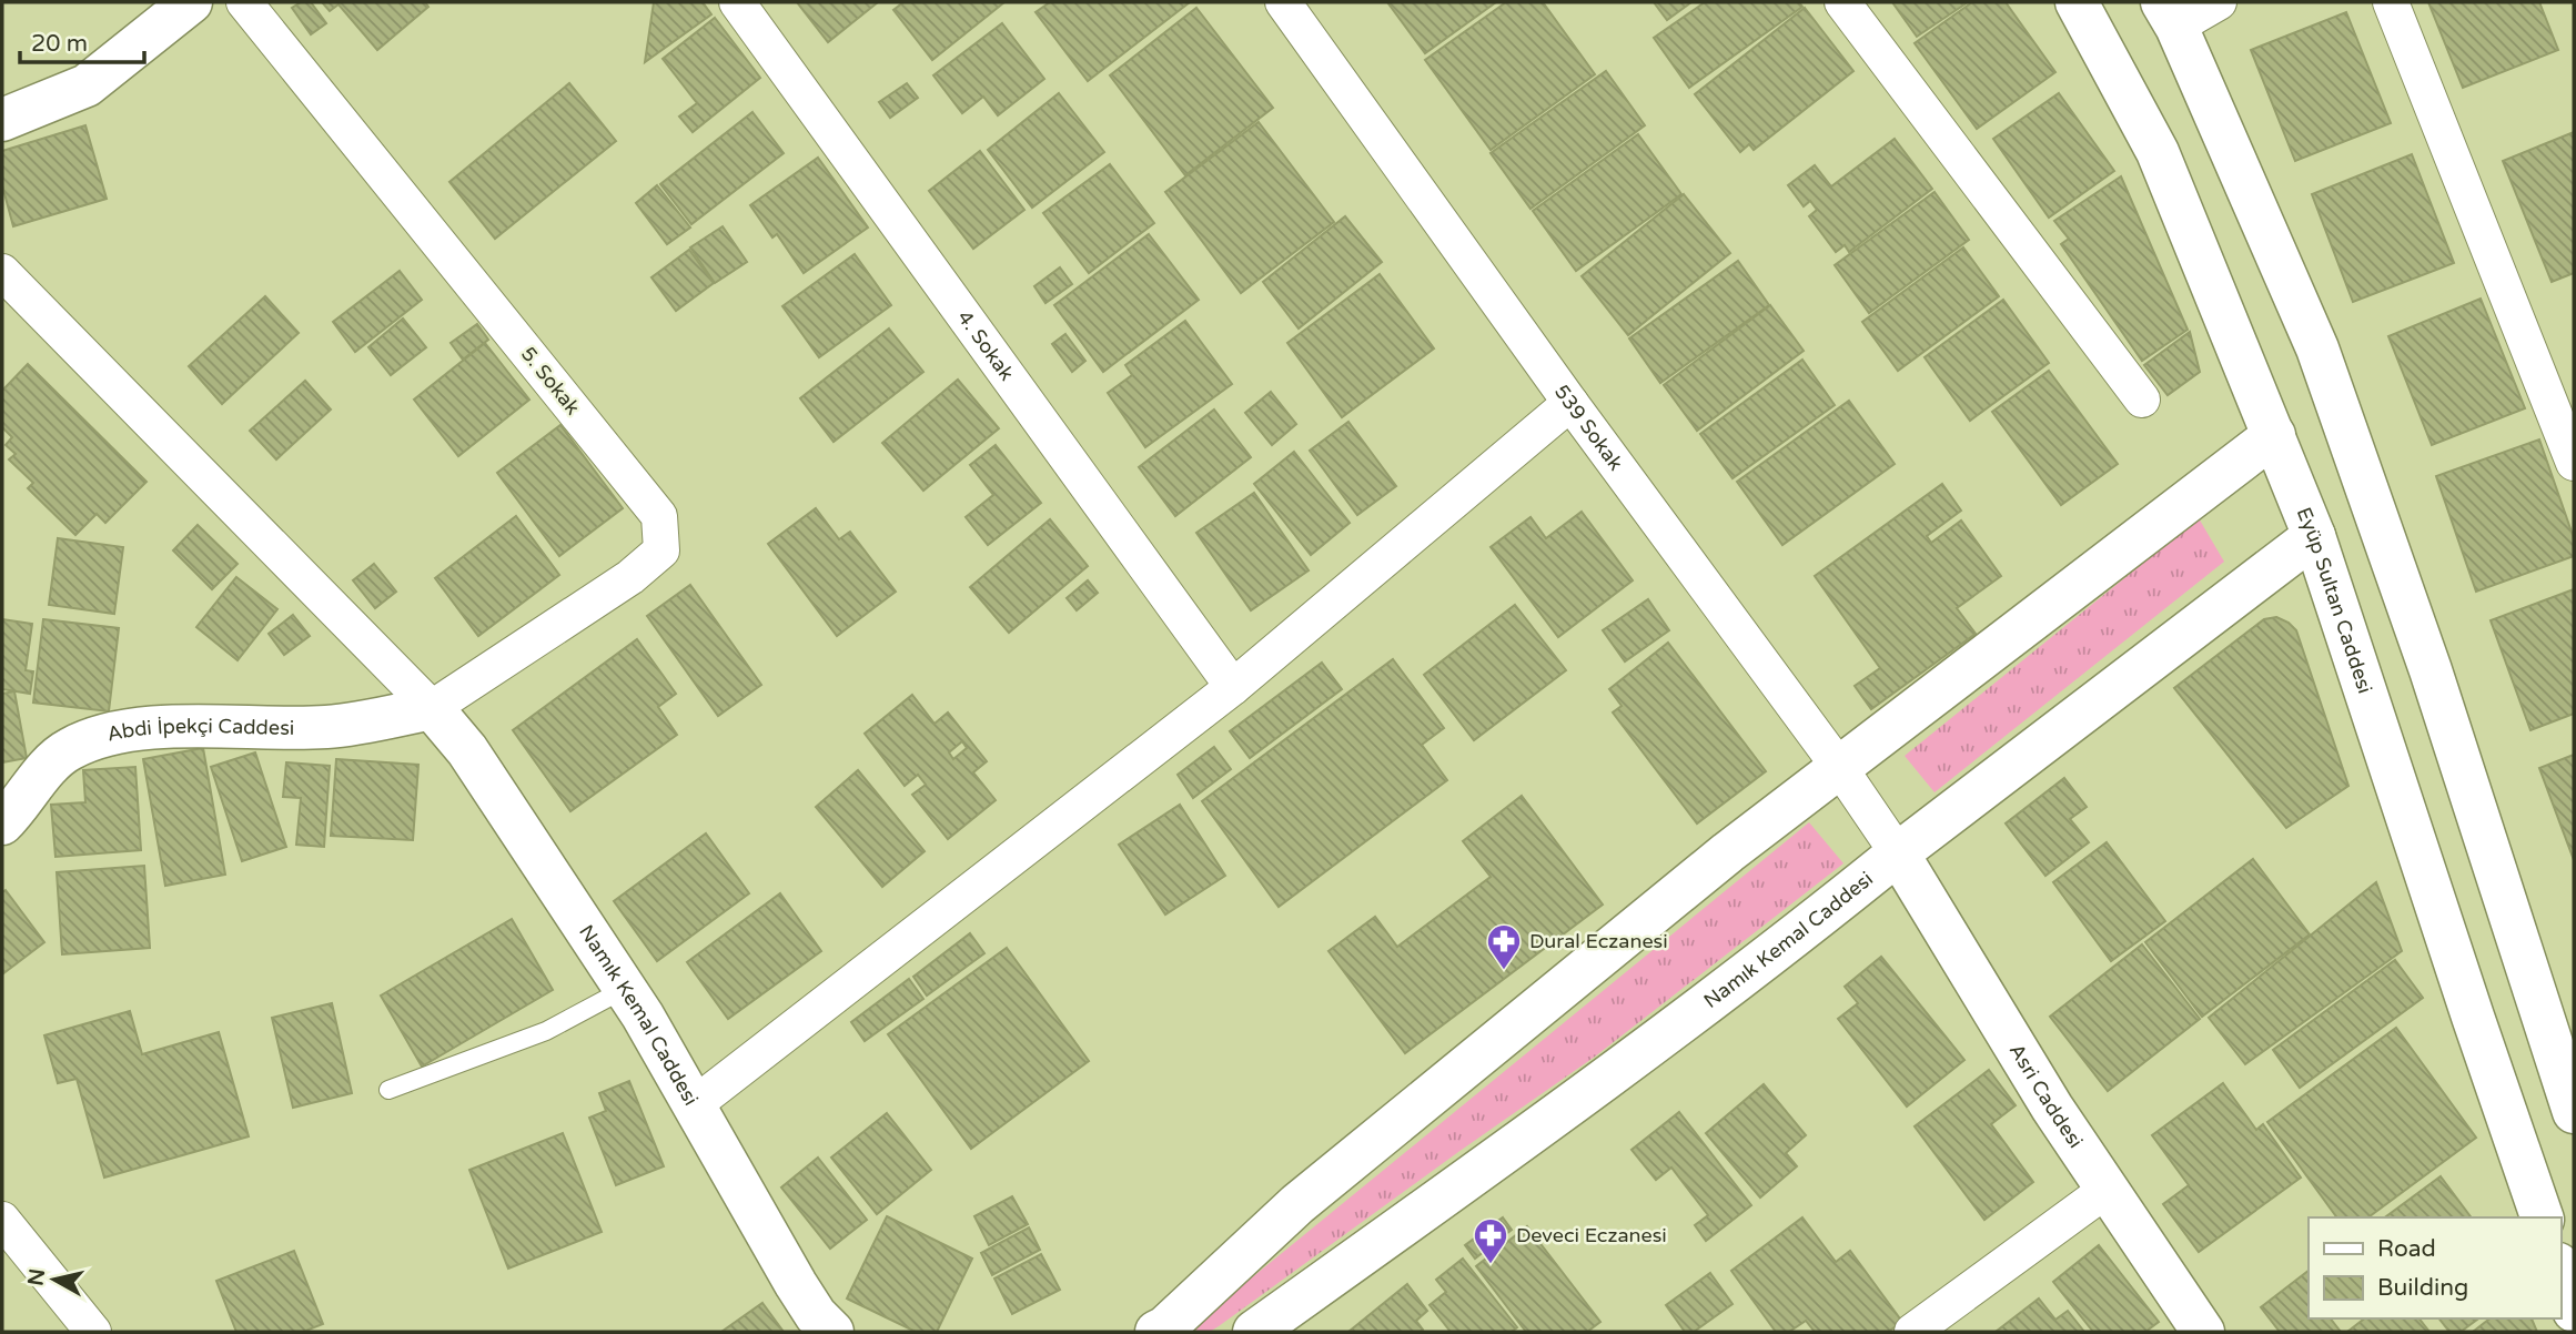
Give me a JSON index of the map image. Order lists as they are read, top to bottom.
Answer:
{
  "streets": {
    "street": [
      "4. Sokak",
      "5. Sokak",
      "539 Sokak",
      "Eyüp Sultan Caddesi",
      "Abdi İpekçi Caddesi",
      "Namık Kemal Caddesi",
      "Asri Caddesi"
    ]
  },
  "crossings": [
    ["5. Sokak", "Abdi İpekçi Caddesi"],
    ["5. Sokak", "Namık Kemal Caddesi"],
    ["539 Sokak", "Namık Kemal Caddesi"],
    ["539 Sokak", "Asri Caddesi"],
    ["Eyüp Sultan Caddesi", "Namık Kemal Caddesi"],
    ["Abdi İpekçi Caddesi", "Namık Kemal Caddesi"],
    ["Namık Kemal Caddesi", "Asri Caddesi"]
  ],
  "places": {
    "pharmacy": ["Dural Eczanesi", "Deveci Eczanesi"]
  },
  "legend": ["Road", "Building"],
  "scale_bar": "20 m",
  "north": "left"
}
